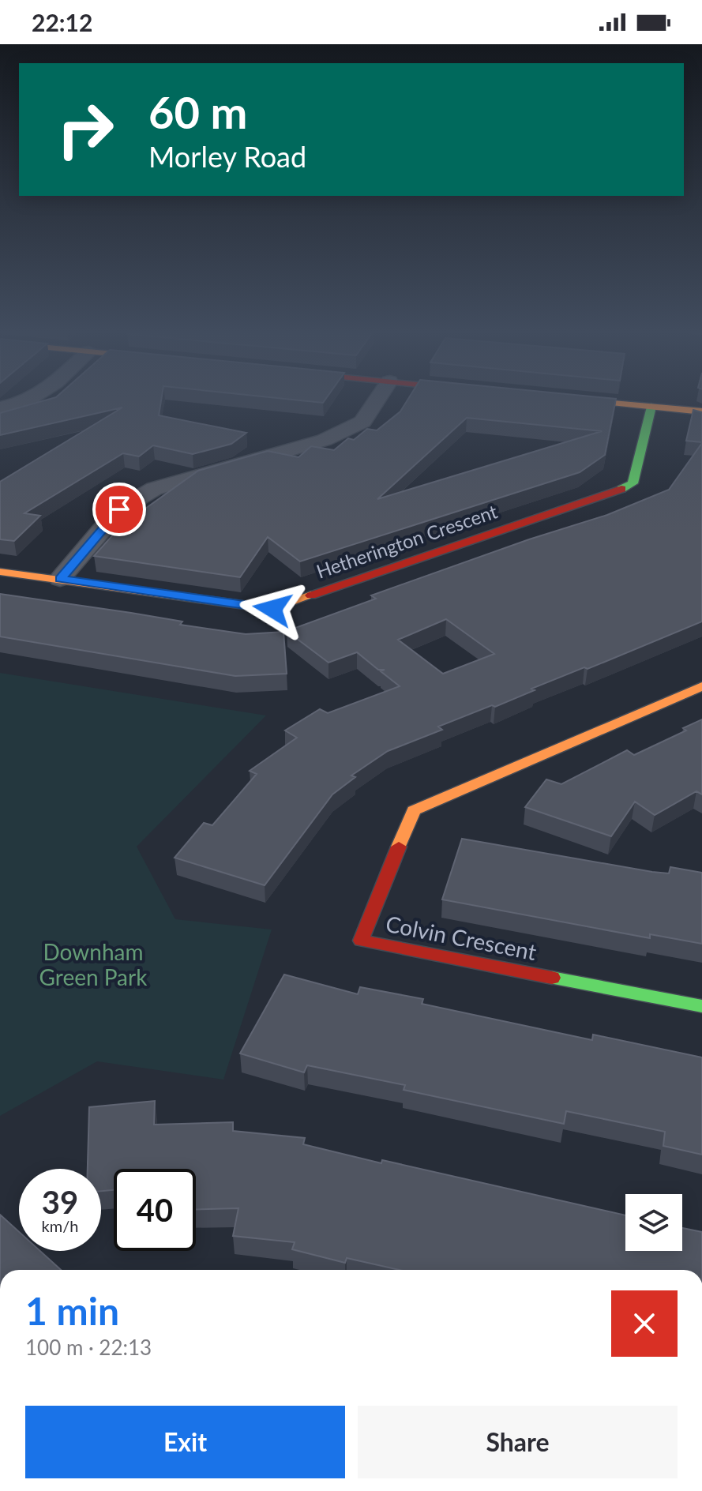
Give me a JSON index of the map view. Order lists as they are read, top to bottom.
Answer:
{
  "streets": {
    "street": ["Hetherington Crescent", "Colvin Crescent"]
  },
  "parks": ["Downham Green Park"],
  "page": {
    "status": "22:12",
    "turn": ["60 m", "Morley Road"],
    "speed": "39 km/h",
    "limit": "40",
    "heading": ["1 min", "100 m · 22:13"],
    "buttons": ["Exit", "Share"]
  }
}
